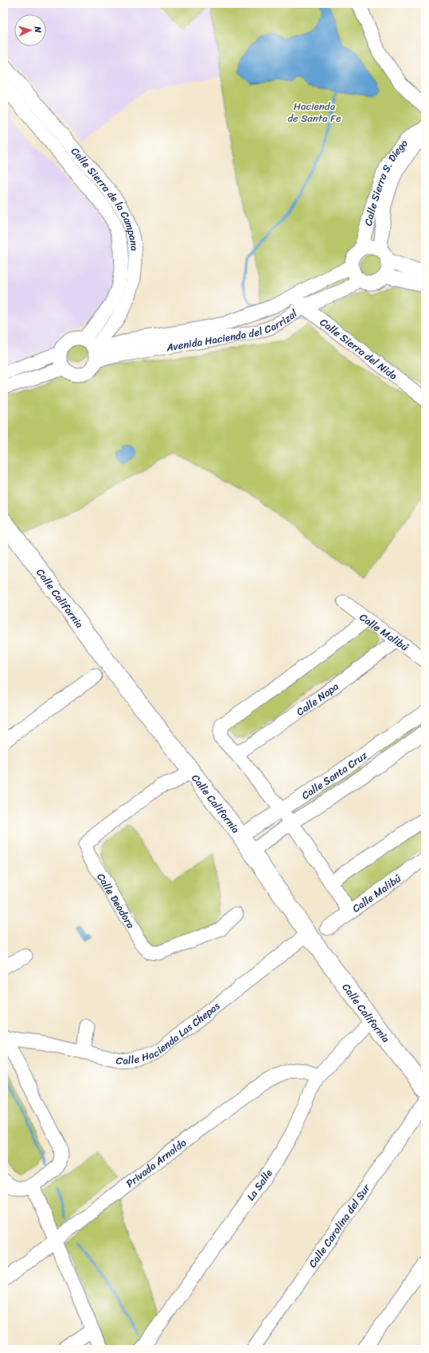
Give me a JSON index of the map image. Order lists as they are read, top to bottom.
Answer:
{
  "streets": {
    "main road": ["Calle California"],
    "street": [
      "Calle Sierra S. Diego",
      "Calle Sierra de la Campana",
      "Avenida Hacienda del Carrizal",
      "Calle Sierra del Nido",
      "Calle Malibú",
      "Calle Napa",
      "Calle Santa Cruz",
      "Calle Deodora",
      "Calle Hacienda Las Chepas",
      "Privada Arnoldo",
      "La Salle",
      "Calle Carolina del Sur"
    ]
  },
  "crossings": [
    ["Calle Sierra S. Diego", "Avenida Hacienda del Carrizal"],
    ["Calle Sierra de la Campana", "Avenida Hacienda del Carrizal"],
    ["Avenida Hacienda del Carrizal", "Calle Sierra del Nido"],
    ["Calle California", "Calle Santa Cruz"],
    ["Calle California", "Calle Deodora"],
    ["Calle California", "Calle Hacienda Las Chepas"],
    ["Calle California", "La Salle"],
    ["Calle Malibú", "Calle Napa"],
    ["Privada Arnoldo", "La Salle"]
  ],
  "parks": ["Hacienda de Santa Fe"],
  "north": "right"
}
